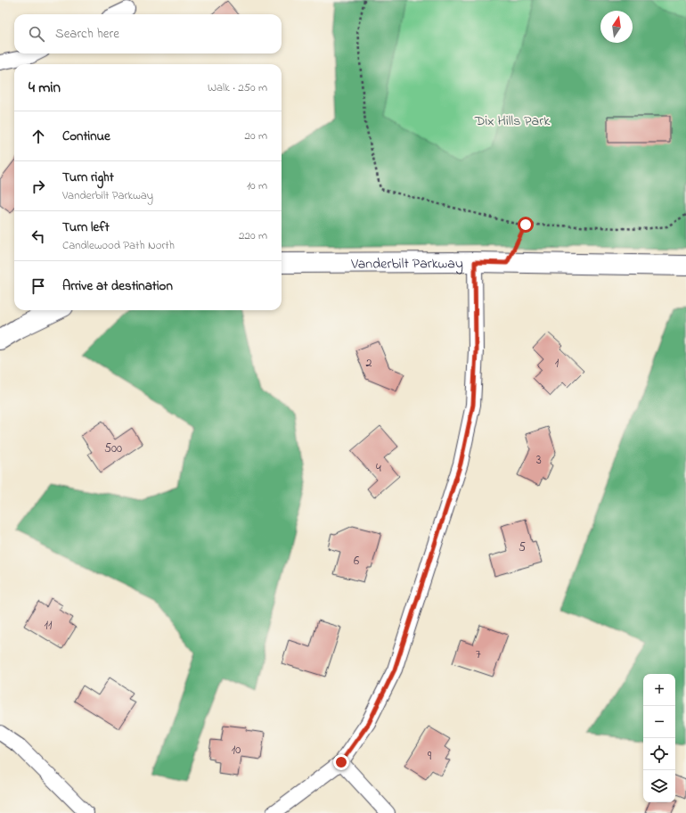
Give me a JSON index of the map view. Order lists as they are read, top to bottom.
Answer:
{
  "streets": {
    "main road": ["Vanderbilt Parkway"]
  },
  "parks": ["Dix Hills Park"],
  "house_numbers": [
    "2",
    "1",
    "500",
    "3",
    "4",
    "5",
    "6",
    "11",
    "7",
    "10",
    "9"
  ],
  "north": "top",
  "page": {
    "search": "Search here",
    "heading": ["4 min", "Walk · 250 m"],
    "list": [
      ["Continue", "20 m"],
      ["Turn right", "Vanderbilt Parkway", "10 m"],
      ["Turn left", "Candlewood Path North", "220 m"],
      "Arrive at destination"
    ],
    "map_buttons": ["+", "−"]
  }
}
